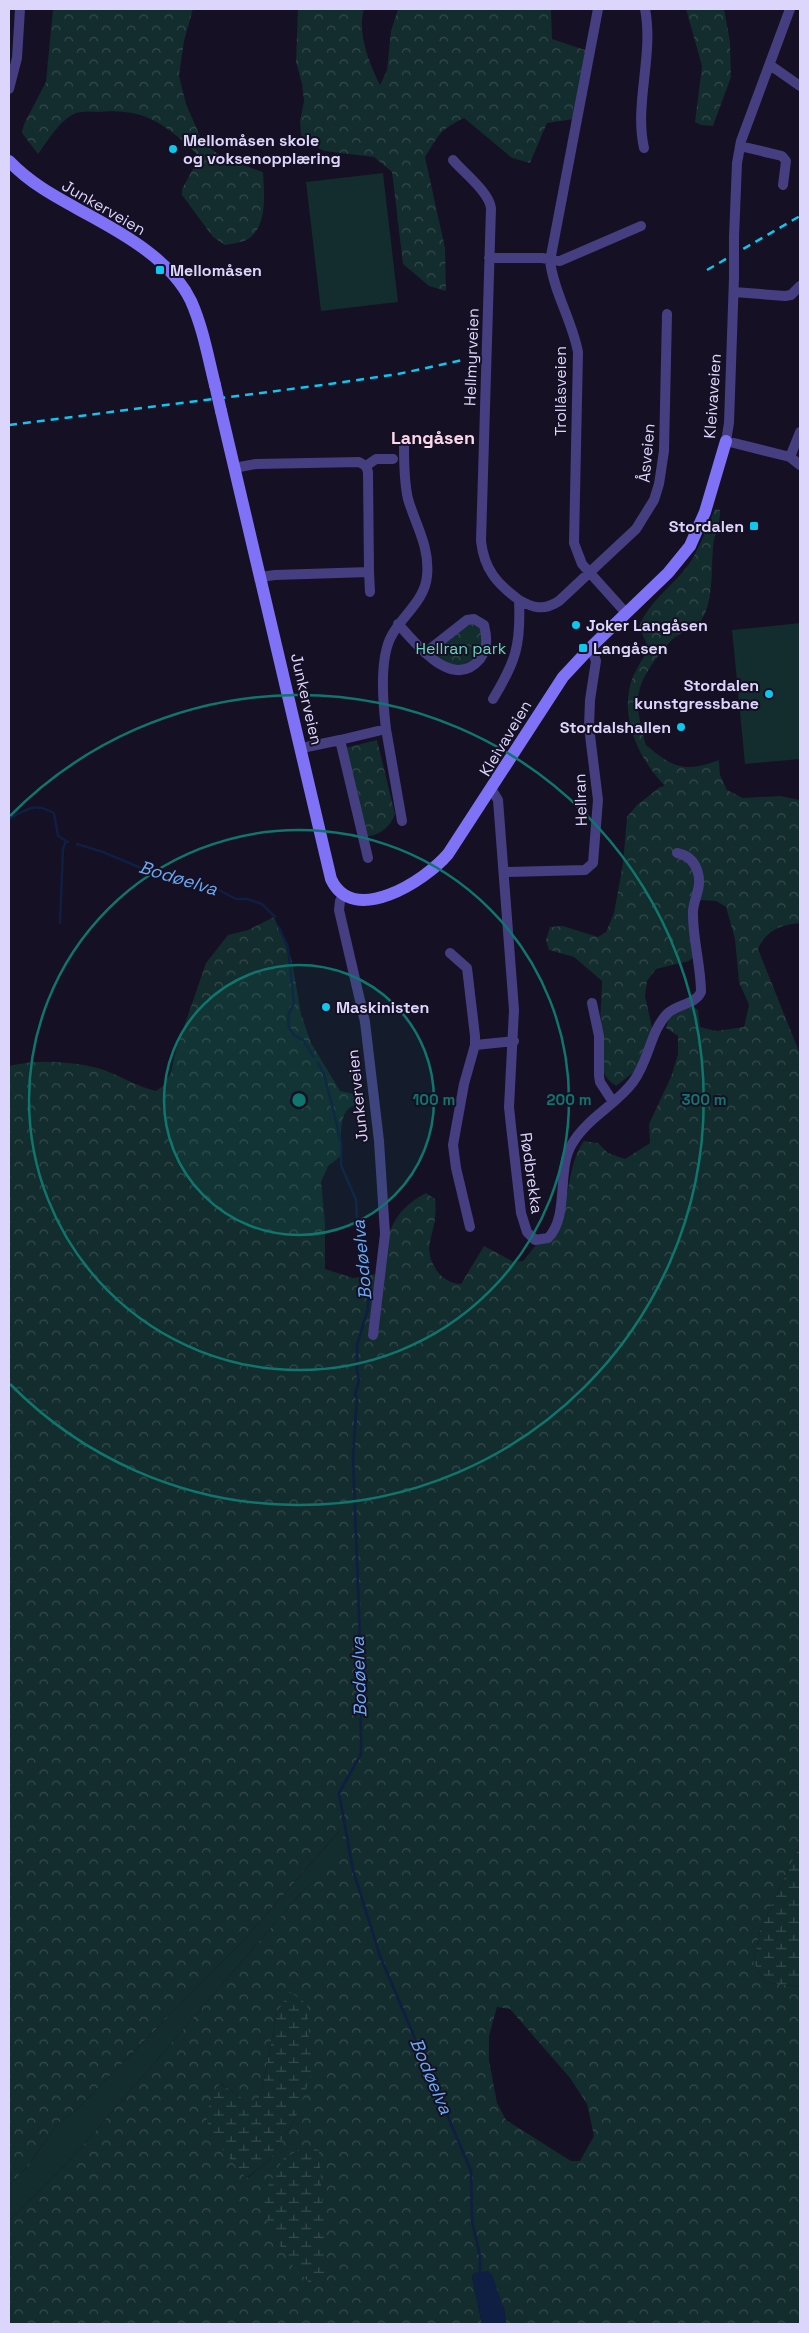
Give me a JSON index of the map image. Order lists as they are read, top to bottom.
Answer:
{
  "streets": {
    "street": [
      "Junkerveien",
      "Hellmyrveien",
      "Trollåsveien",
      "Kleivaveien",
      "Åsveien",
      "Hellran",
      "Rødbrekka"
    ]
  },
  "crossings": [
    ["Junkerveien", "Kleivaveien"],
    ["Hellmyrveien", "Åsveien"],
    ["Trollåsveien", "Kleivaveien"],
    ["Trollåsveien", "Åsveien"],
    ["Kleivaveien", "Hellran"],
    ["Kleivaveien", "Rødbrekka"],
    ["Hellran", "Rødbrekka"]
  ],
  "districts": ["Langåsen"],
  "water": ["Bodøelva"],
  "parks": ["Hellran park"],
  "places": {
    "other": [
      "Mellomåsen skole og voksenopplæring",
      "Joker Langåsen",
      "Stordalen kunstgressbane",
      "Stordalshallen",
      "Maskinisten"
    ],
    "transit": ["Mellomåsen", "Stordalen", "Langåsen"]
  },
  "rings": ["100 m", "200 m", "300 m"]
}
